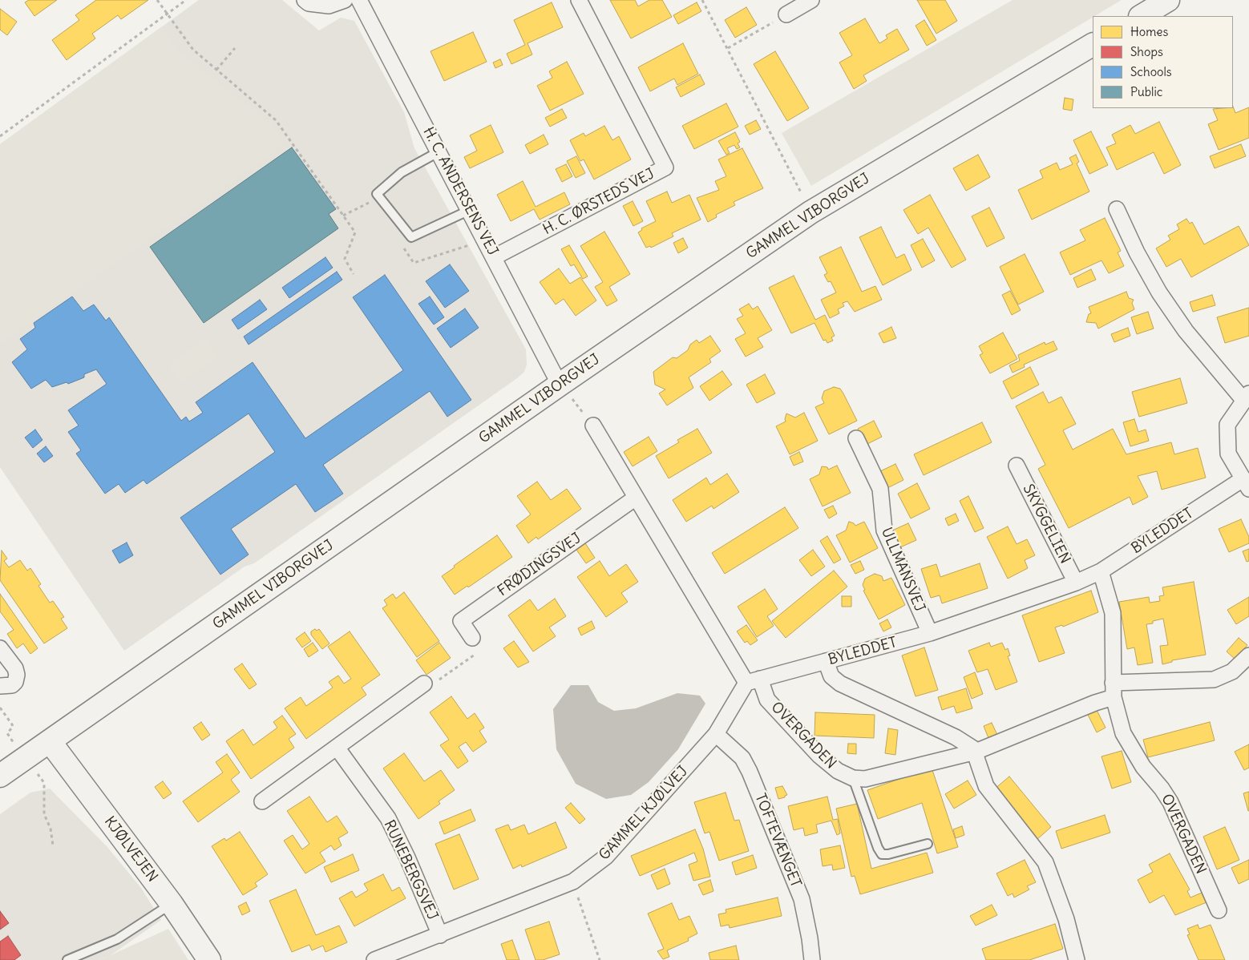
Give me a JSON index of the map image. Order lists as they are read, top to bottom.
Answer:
{
  "streets": {
    "main road": ["GAMMEL VIBORGVEJ", "KJØLVEJEN"],
    "street": [
      "H. C. ANDERSENS VEJ",
      "H. C. ØRSTEDS VEJ",
      "SKYGGELIEN",
      "BYLEDDET",
      "FRØDINGSVEJ",
      "ULLMANSVEJ",
      "OVERGADEN",
      "GAMMEL KJØLVEJ",
      "TOFTEVÆNGET",
      "RUNEBERGSVEJ"
    ]
  },
  "crossings": [
    ["H. C. ANDERSENS VEJ", "H. C. ØRSTEDS VEJ"],
    ["H. C. ANDERSENS VEJ", "GAMMEL VIBORGVEJ"],
    ["GAMMEL VIBORGVEJ", "KJØLVEJEN"],
    ["SKYGGELIEN", "BYLEDDET"],
    ["BYLEDDET", "ULLMANSVEJ"],
    ["BYLEDDET", "OVERGADEN"],
    ["BYLEDDET", "GAMMEL KJØLVEJ"],
    ["OVERGADEN", "GAMMEL KJØLVEJ"],
    ["GAMMEL KJØLVEJ", "TOFTEVÆNGET"],
    ["GAMMEL KJØLVEJ", "RUNEBERGSVEJ"]
  ],
  "legend": [
    "Homes",
    "Shops",
    "Schools",
    "Public"
  ]
}
